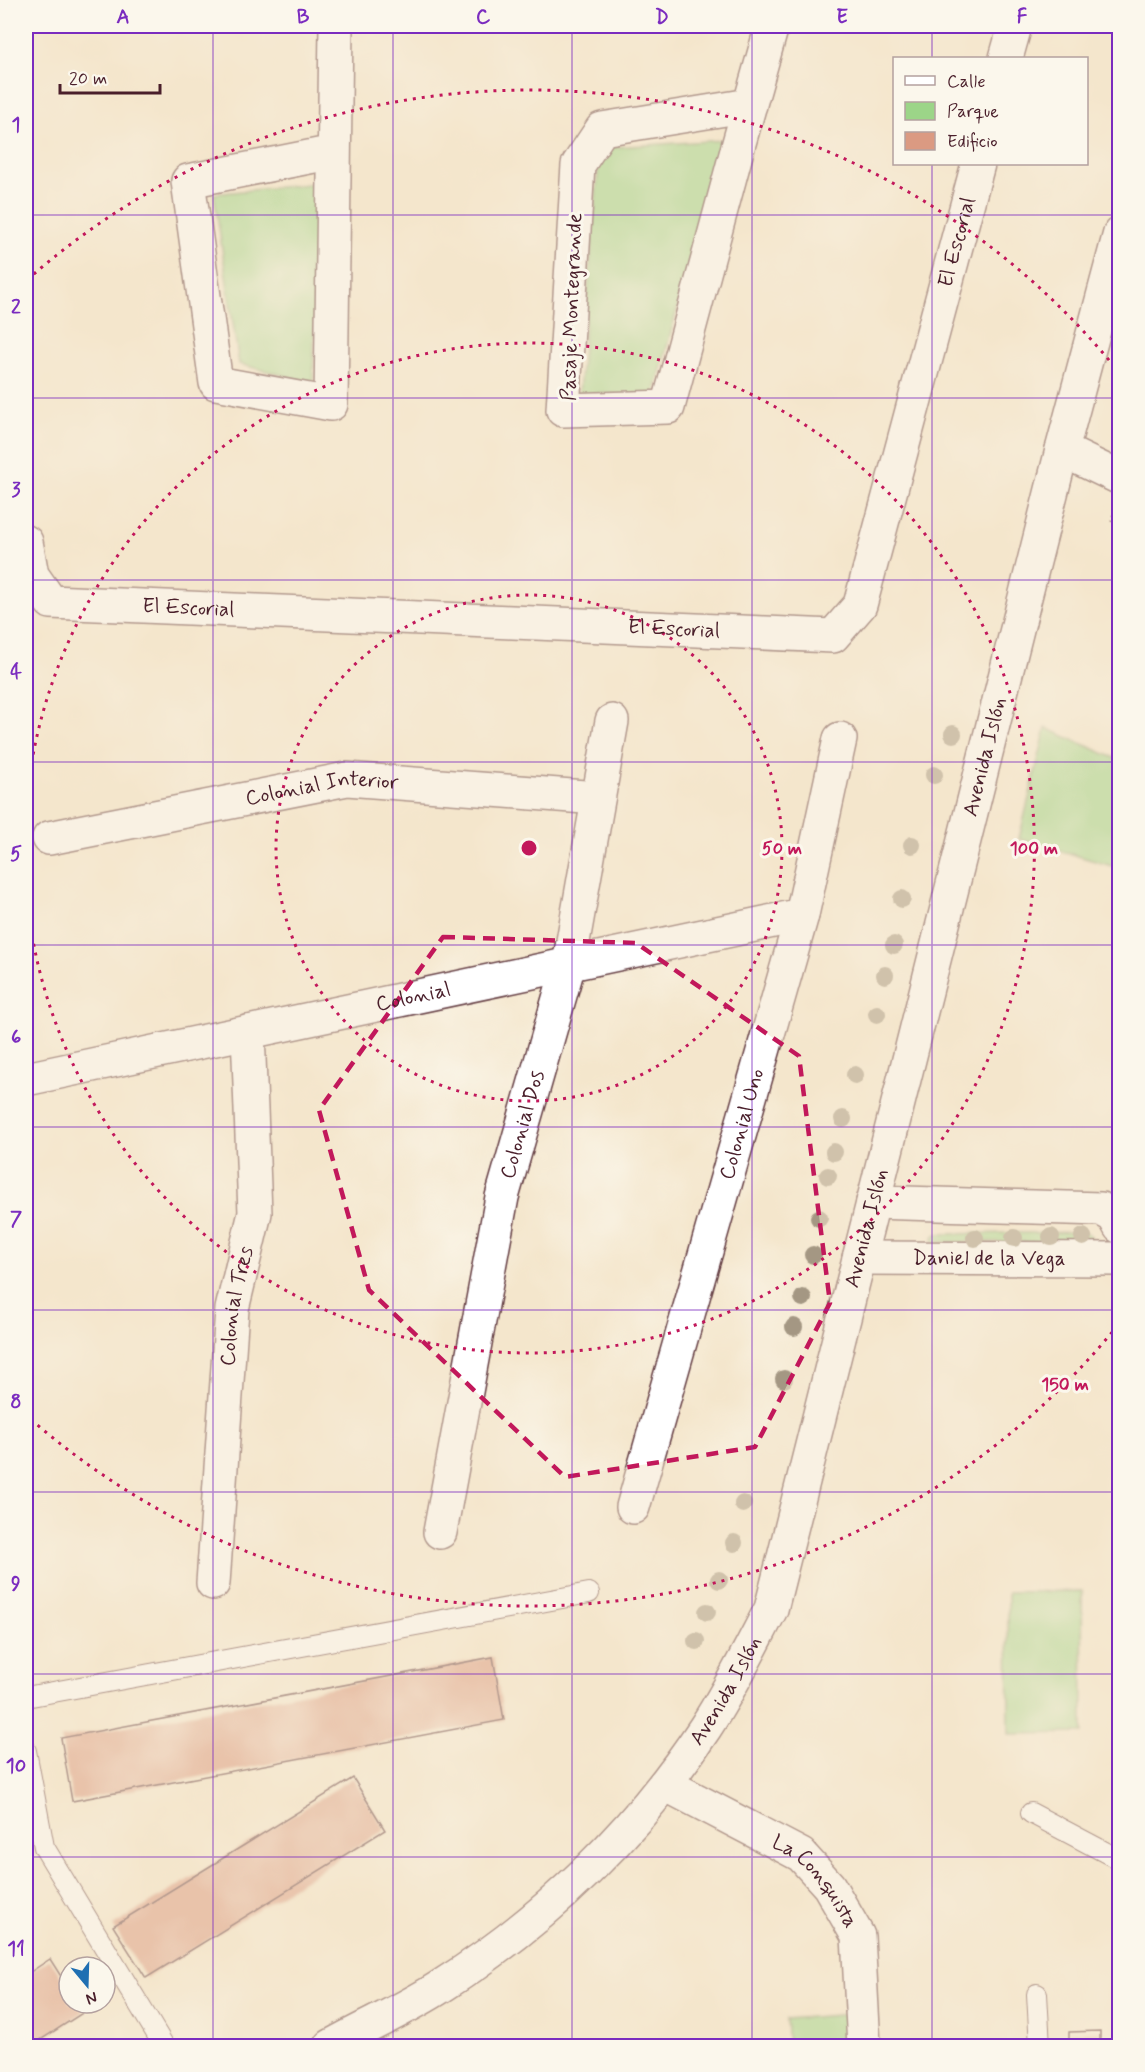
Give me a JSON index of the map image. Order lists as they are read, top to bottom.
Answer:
{
  "streets": {
    "street": [
      "El Escorial",
      "Pasaje Montegrande",
      "Avenida Islón",
      "Colonial Interior",
      "Colonial",
      "Colonial Uno",
      "Colonial Dos",
      "Daniel de la Vega",
      "Colonial Tres",
      "La Conquista"
    ]
  },
  "crossings": [
    ["Avenida Islón", "Daniel de la Vega"],
    ["Avenida Islón", "La Conquista"],
    ["Colonial Interior", "Colonial Dos"],
    ["Colonial", "Colonial Uno"],
    ["Colonial", "Colonial Dos"],
    ["Colonial", "Colonial Tres"]
  ],
  "legend": ["Calle", "Parque", "Edificio"],
  "scale_bar": "20 m",
  "north": "bottom",
  "grid": {
    "columns": [
      "A",
      "B",
      "C",
      "D",
      "E",
      "F"
    ],
    "rows": [
      "1",
      "2",
      "3",
      "4",
      "5",
      "6",
      "7",
      "8",
      "9",
      "10",
      "11"
    ]
  },
  "rings": ["50 m", "100 m", "150 m"]
}
